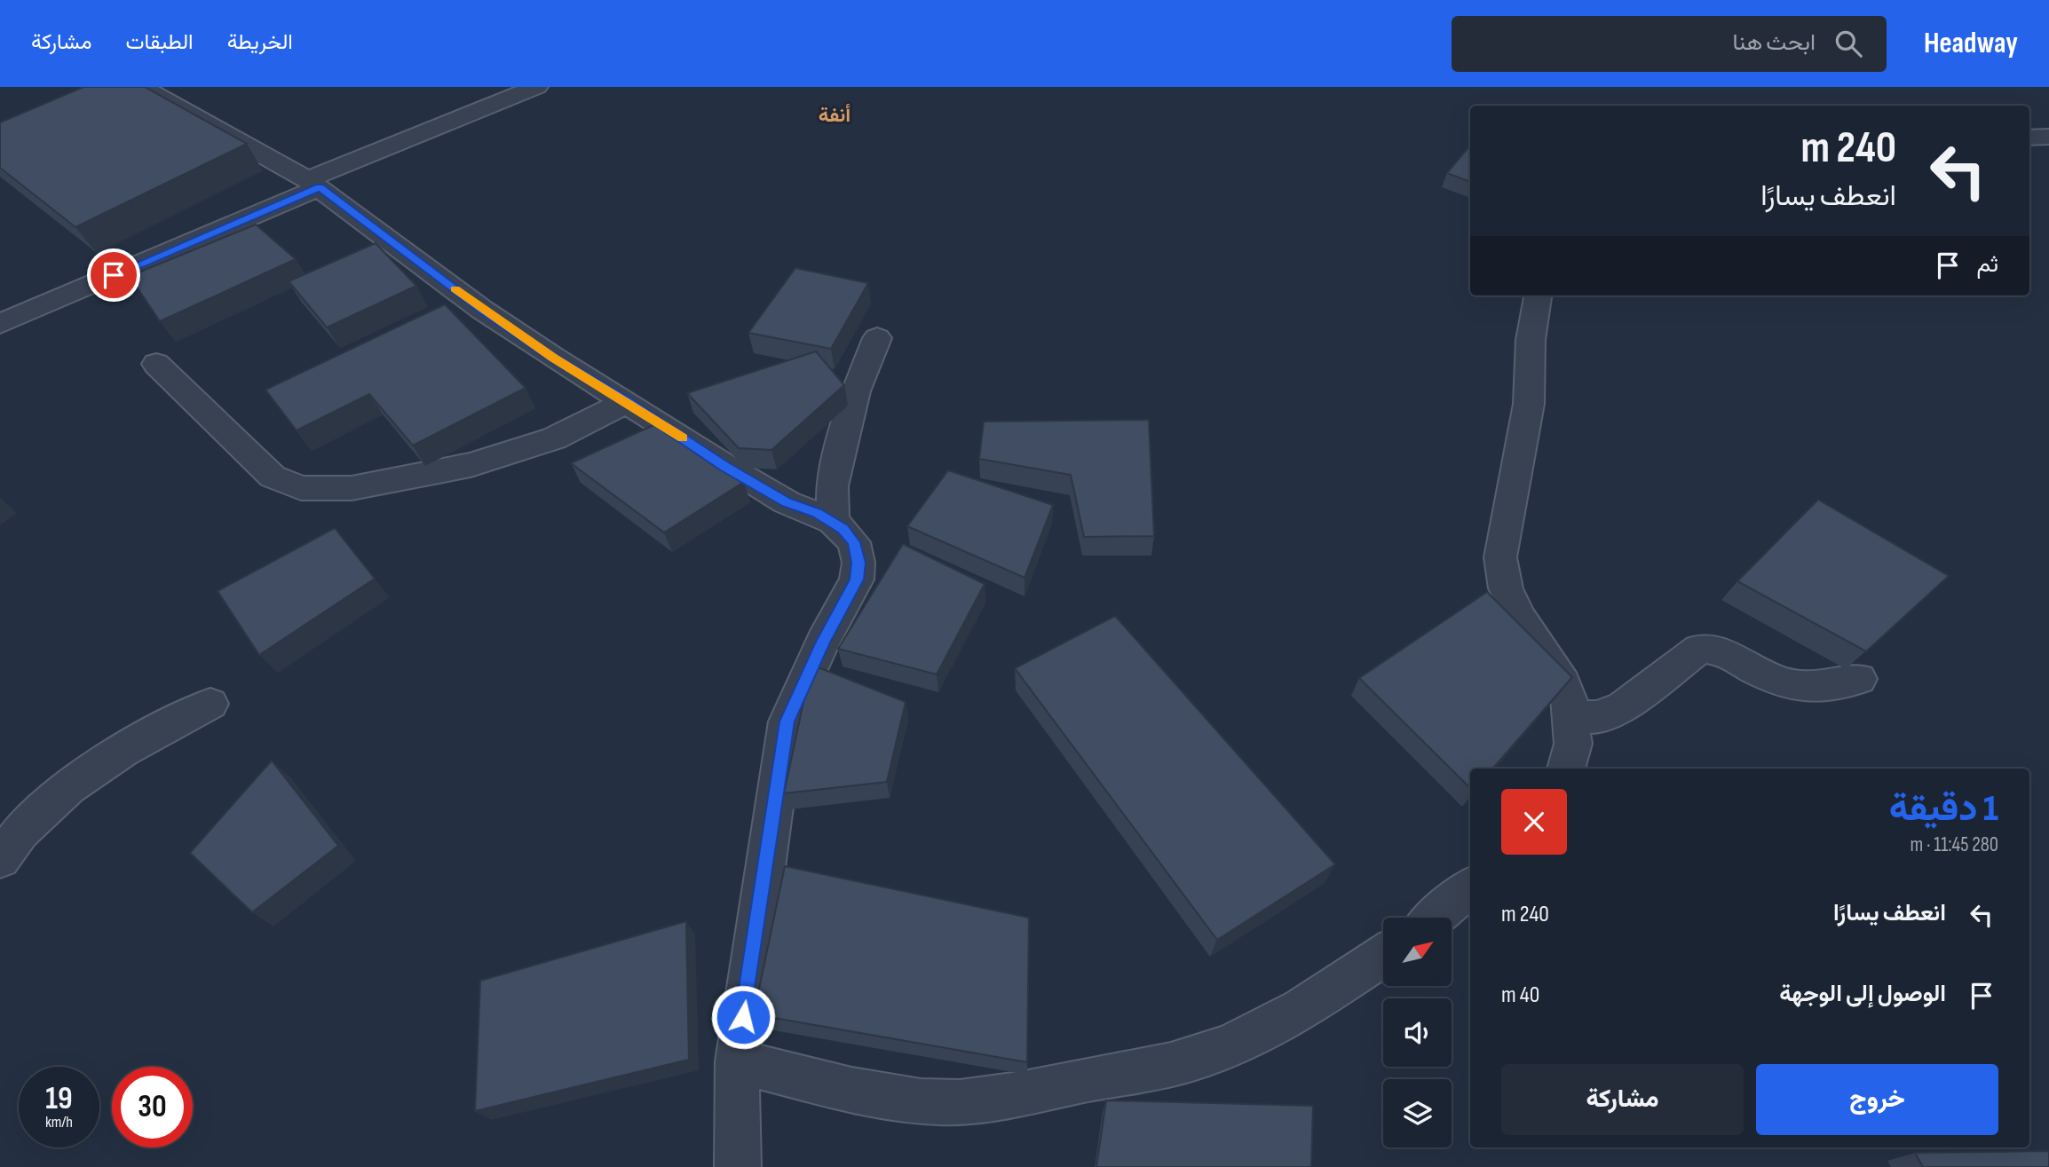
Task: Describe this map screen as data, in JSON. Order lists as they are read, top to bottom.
{
  "districts": ["أنفة"],
  "north": "top right",
  "page": {
    "header": "Headway",
    "search": "ابحث هنا",
    "nav": ["الخريطة", "الطبقات", "مشاركة"],
    "turn": ["240 m", "انعطف يسارًا"],
    "then": "ثم",
    "heading": ["1 دقيقة", "280 m · 11:45"],
    "list": [
      {
        "name": "انعطف يسارًا",
        "value": "240 m"
      },
      {
        "name": "الوصول إلى الوجهة",
        "value": "40 m"
      }
    ],
    "buttons": ["خروج", "مشاركة"],
    "speed": "19 km/h",
    "limit": "30"
  }
}
